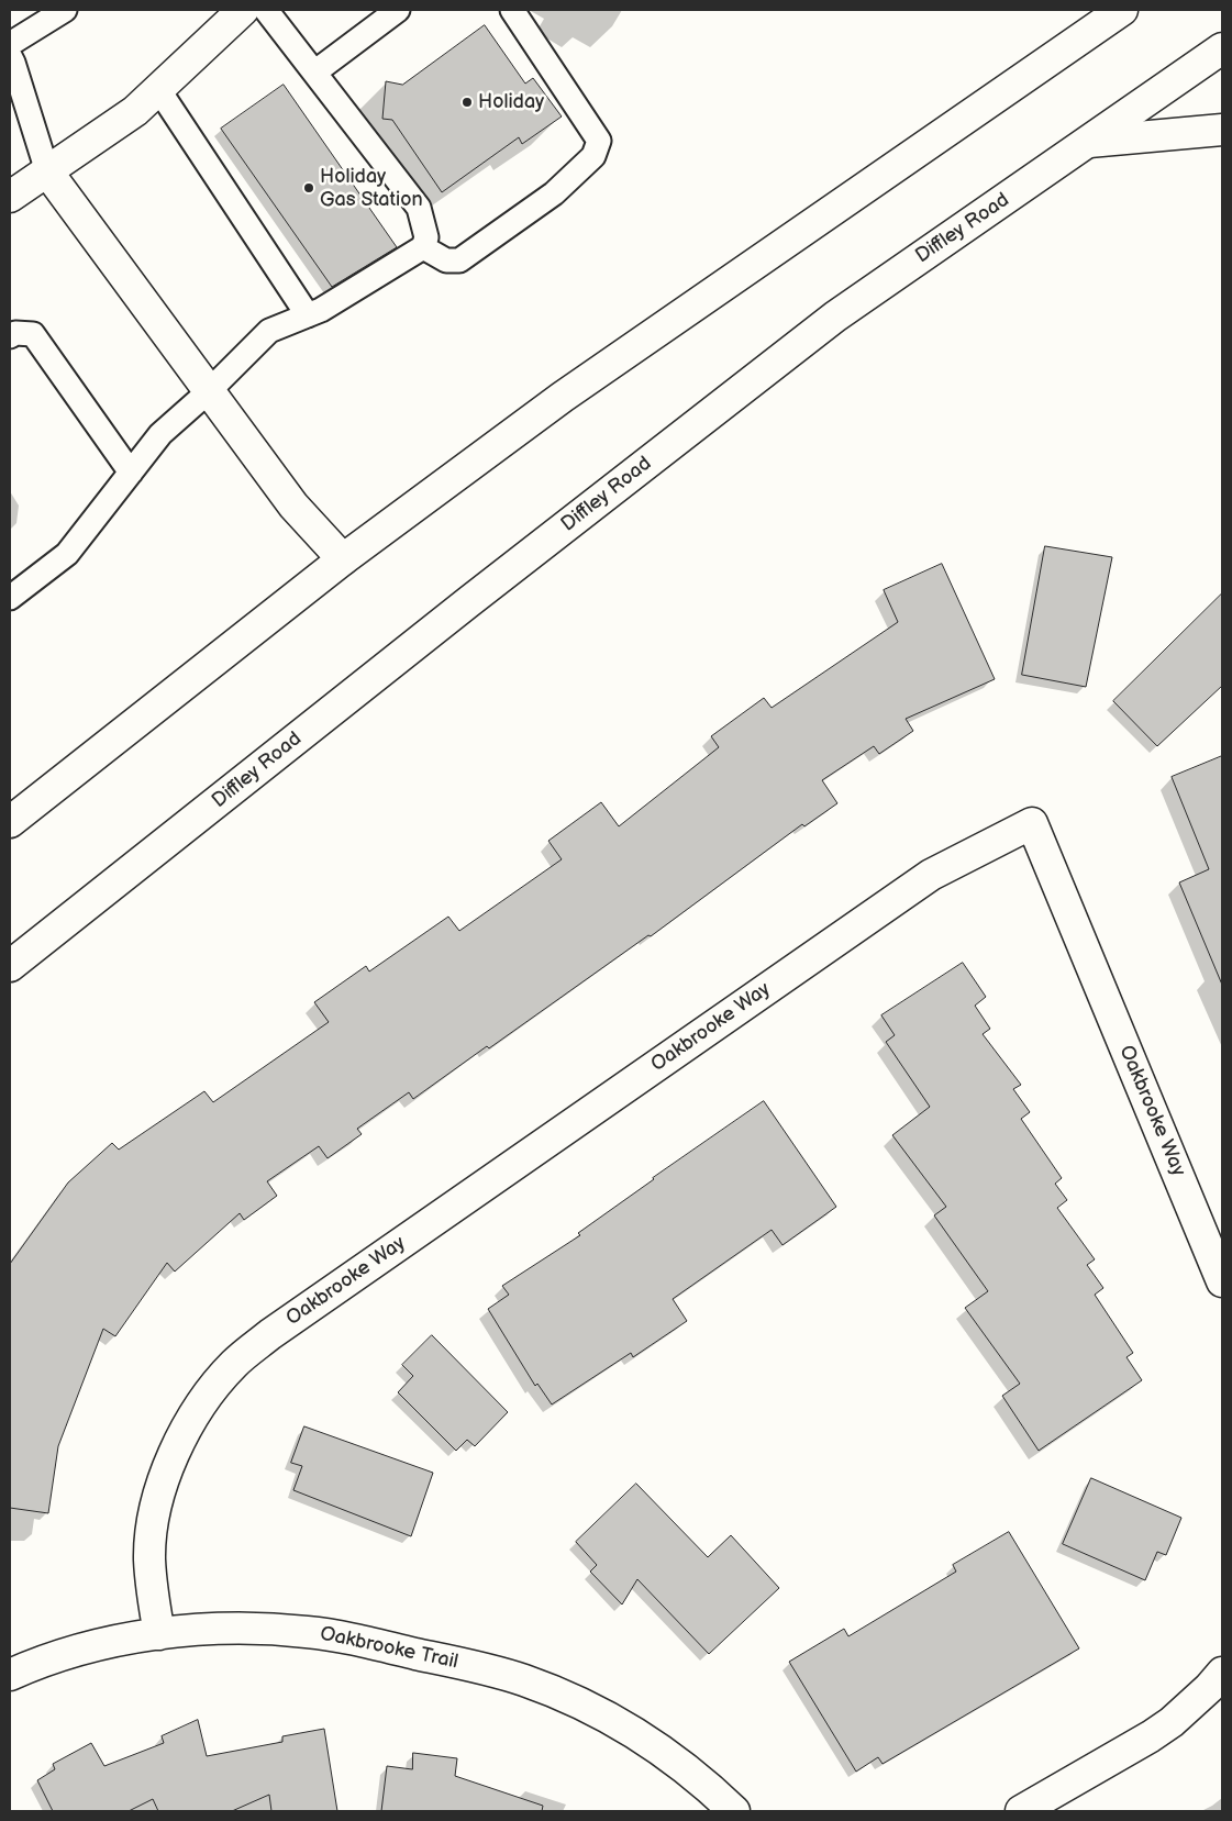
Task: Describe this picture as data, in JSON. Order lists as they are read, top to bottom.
{
  "streets": {
    "main road": ["Diffley Road", "Oakbrooke Way", "Oakbrooke Trail"]
  },
  "crossings": [
    ["Oakbrooke Way", "Oakbrooke Trail"]
  ],
  "places": ["Holiday", "Holiday Gas Station"]
}
